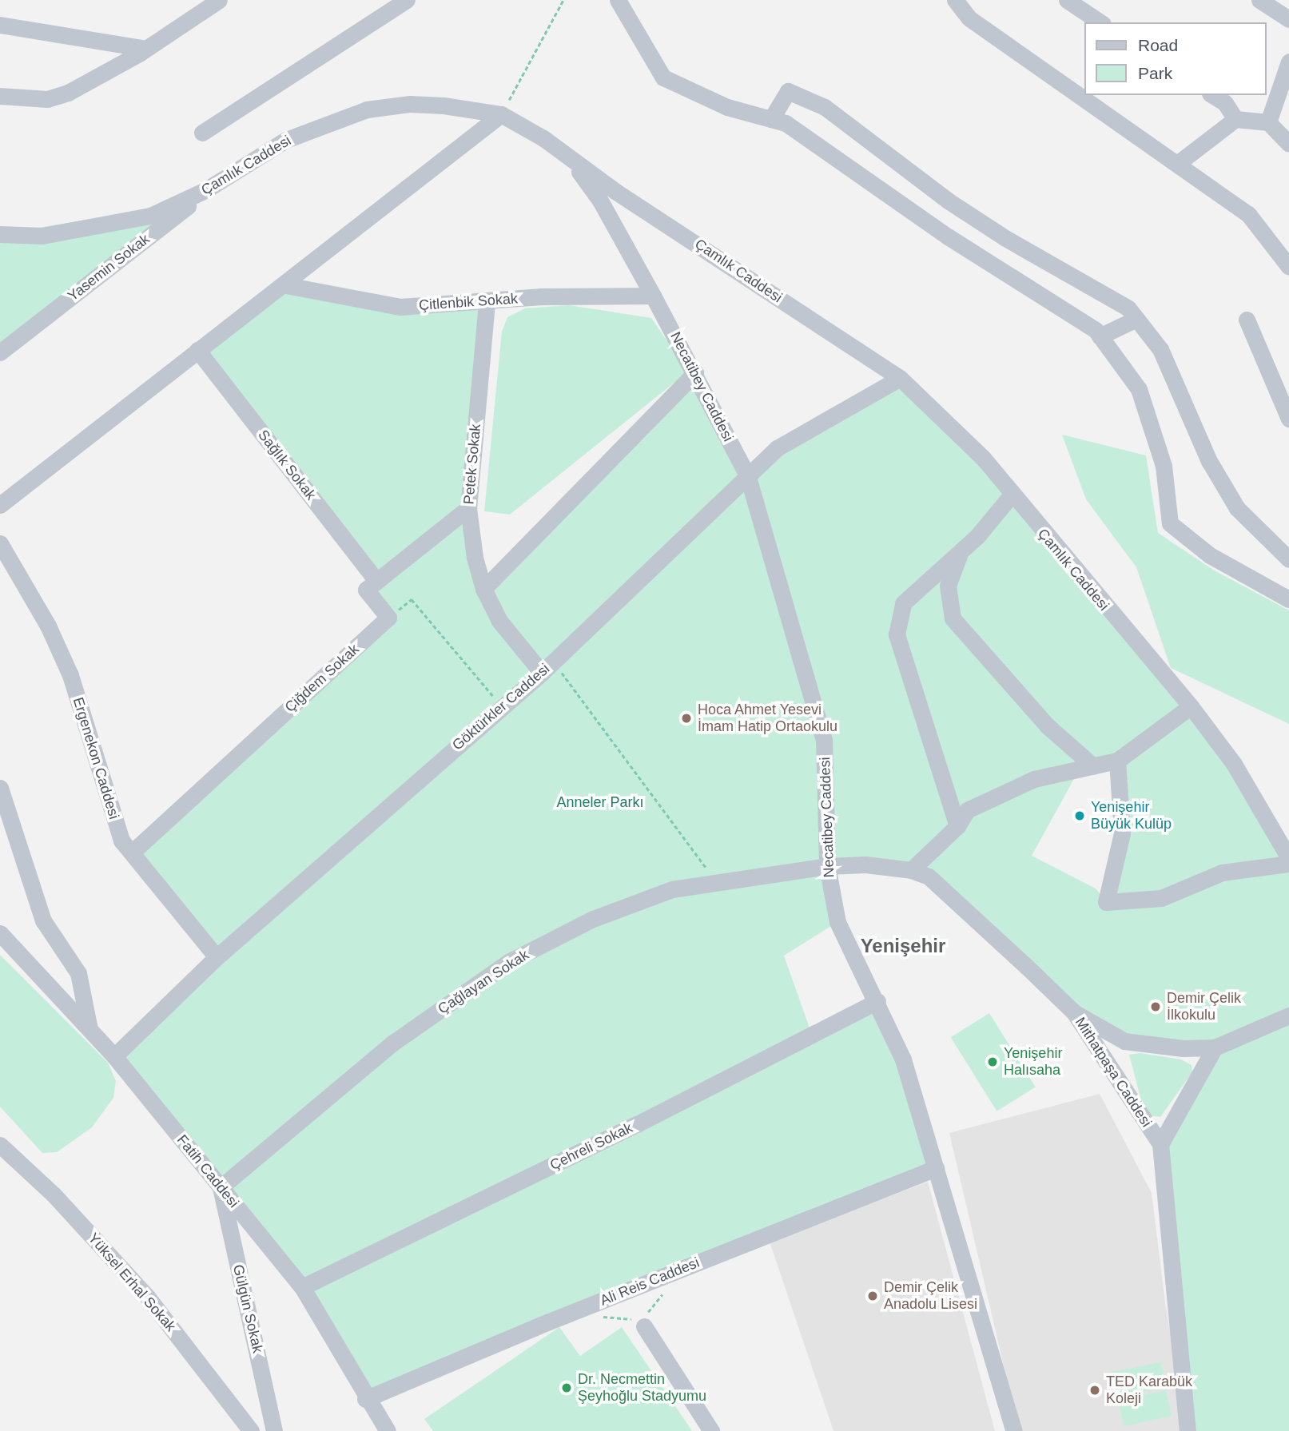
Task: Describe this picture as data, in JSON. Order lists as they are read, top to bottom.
{
  "streets": {
    "street": [
      "Çamlık Caddesi",
      "Yasemin Sokak",
      "Çitlenbik Sokak",
      "Necatibey Caddesi",
      "Petek Sokak",
      "Sağlık Sokak",
      "Çiğdem Sokak",
      "Göktürkler Caddesi",
      "Ergenekon Caddesi",
      "Çağlayan Sokak",
      "Mithatpaşa Caddesi",
      "Çehreli Sokak",
      "Fatih Caddesi",
      "Ali Reis Caddesi",
      "Yüksel Erhal Sokak",
      "Gülgün Sokak"
    ]
  },
  "crossings": [
    ["Çamlık Caddesi", "Yasemin Sokak"],
    ["Çamlık Caddesi", "Necatibey Caddesi"],
    ["Çamlık Caddesi", "Göktürkler Caddesi"],
    ["Çitlenbik Sokak", "Necatibey Caddesi"],
    ["Çitlenbik Sokak", "Petek Sokak"],
    ["Necatibey Caddesi", "Göktürkler Caddesi"],
    ["Necatibey Caddesi", "Çağlayan Sokak"],
    ["Necatibey Caddesi", "Mithatpaşa Caddesi"],
    ["Necatibey Caddesi", "Çehreli Sokak"],
    ["Necatibey Caddesi", "Ali Reis Caddesi"],
    ["Petek Sokak", "Göktürkler Caddesi"],
    ["Çiğdem Sokak", "Ergenekon Caddesi"],
    ["Göktürkler Caddesi", "Ergenekon Caddesi"],
    ["Göktürkler Caddesi", "Fatih Caddesi"],
    ["Çağlayan Sokak", "Mithatpaşa Caddesi"],
    ["Çağlayan Sokak", "Fatih Caddesi"],
    ["Çağlayan Sokak", "Gülgün Sokak"],
    ["Çehreli Sokak", "Fatih Caddesi"],
    ["Fatih Caddesi", "Ali Reis Caddesi"],
    ["Fatih Caddesi", "Gülgün Sokak"]
  ],
  "districts": ["Yenişehir"],
  "parks": ["Anneler Parkı"],
  "places": [
    "Hoca Ahmet Yesevi İmam Hatip Ortaokulu",
    "Yenişehir Büyük Kulüp",
    "Demir Çelik İlkokulu",
    "Yenişehir Halısaha",
    "Demir Çelik Anadolu Lisesi",
    "Dr. Necmettin Şeyhoğlu Stadyumu",
    "TED Karabük Koleji"
  ],
  "legend": ["Road", "Park"]
}
